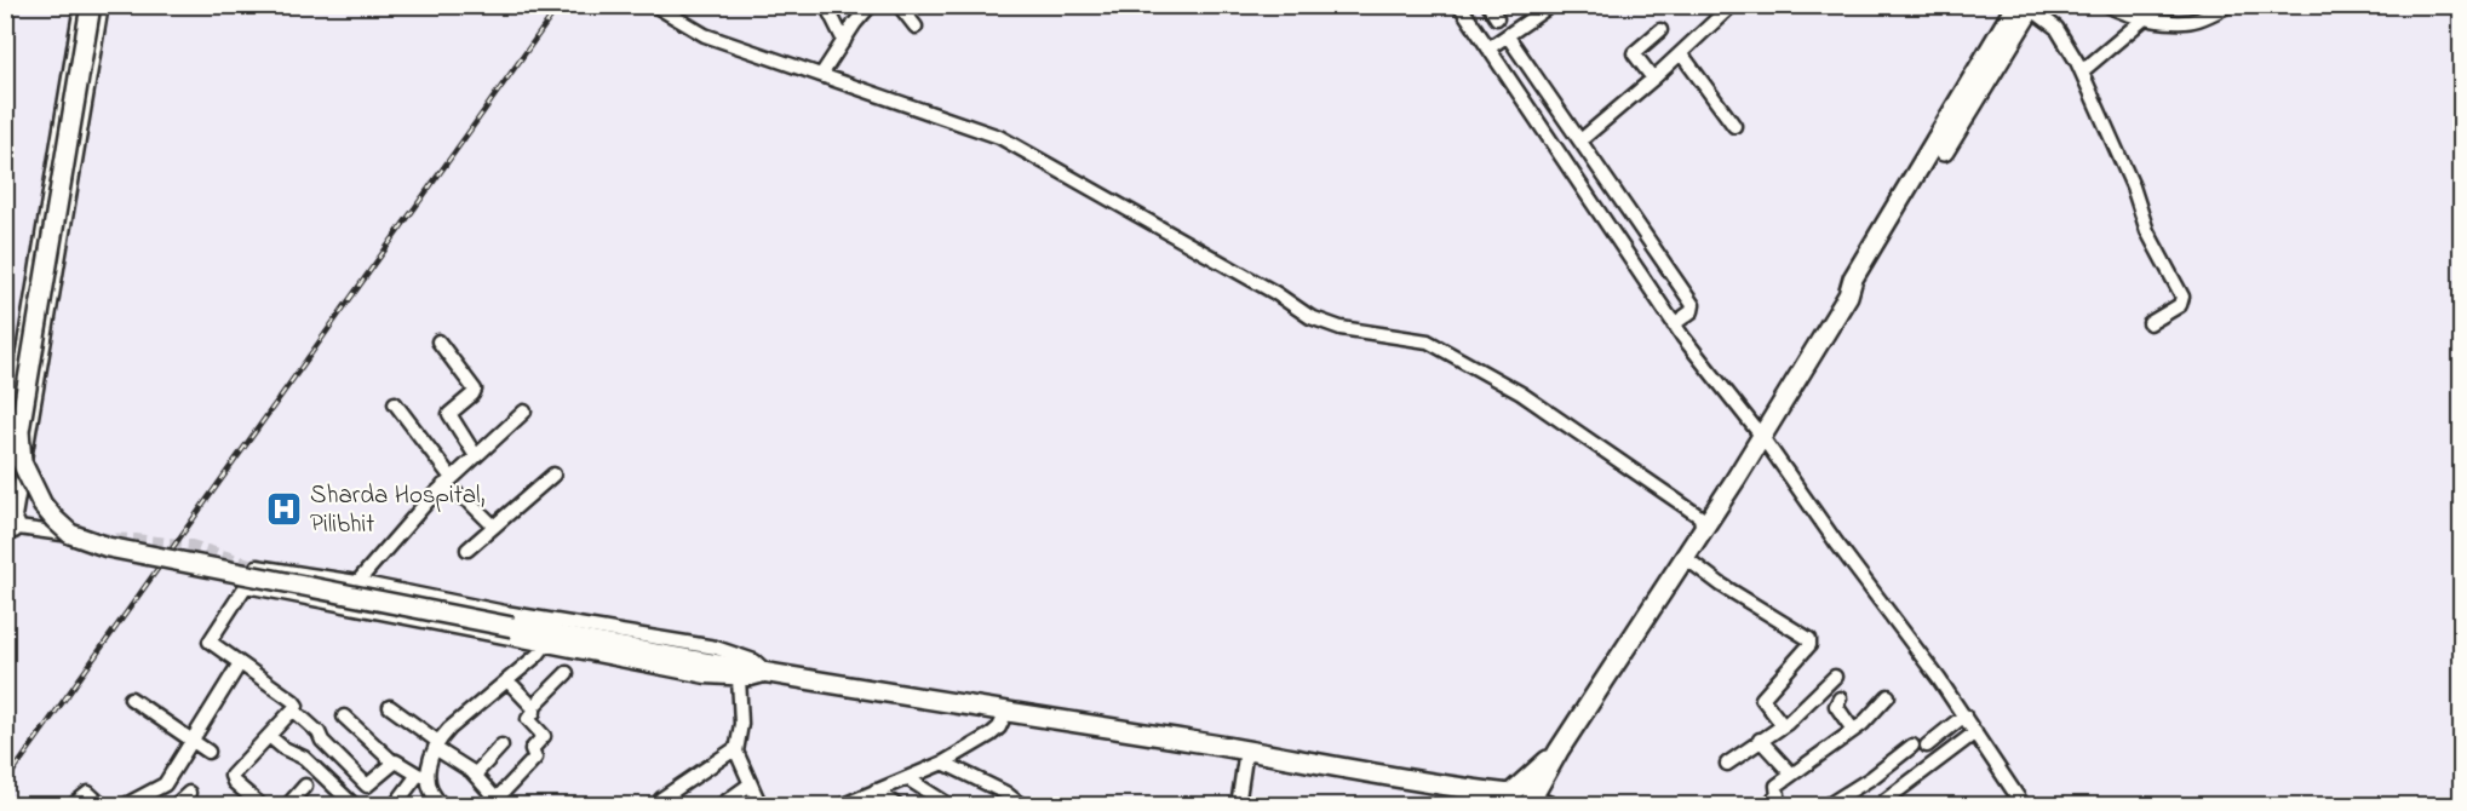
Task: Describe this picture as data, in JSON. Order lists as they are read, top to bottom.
{
  "places": {
    "hospital": ["Sharda Hospital, Pilibhit"]
  }
}
